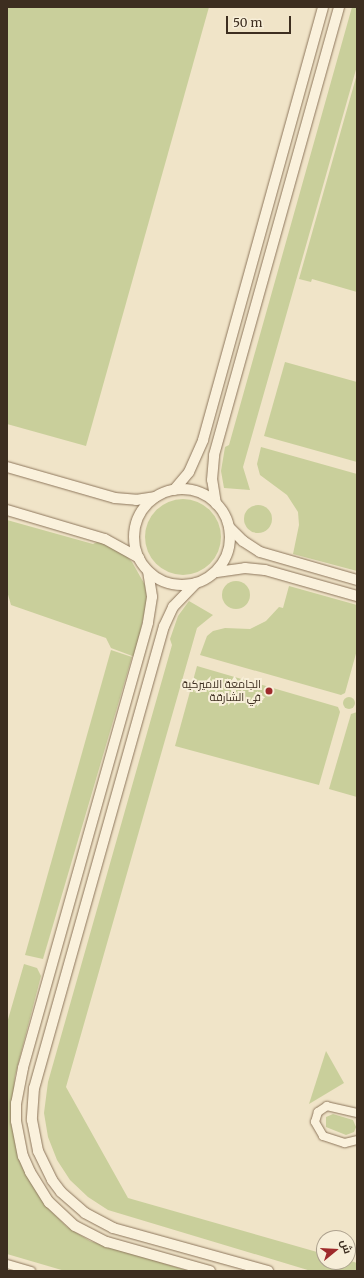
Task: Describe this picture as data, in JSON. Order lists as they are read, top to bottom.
{
  "places": ["الجامعة الاميركية في الشارقة"],
  "scale_bar": "50 m",
  "north": "right"
}
